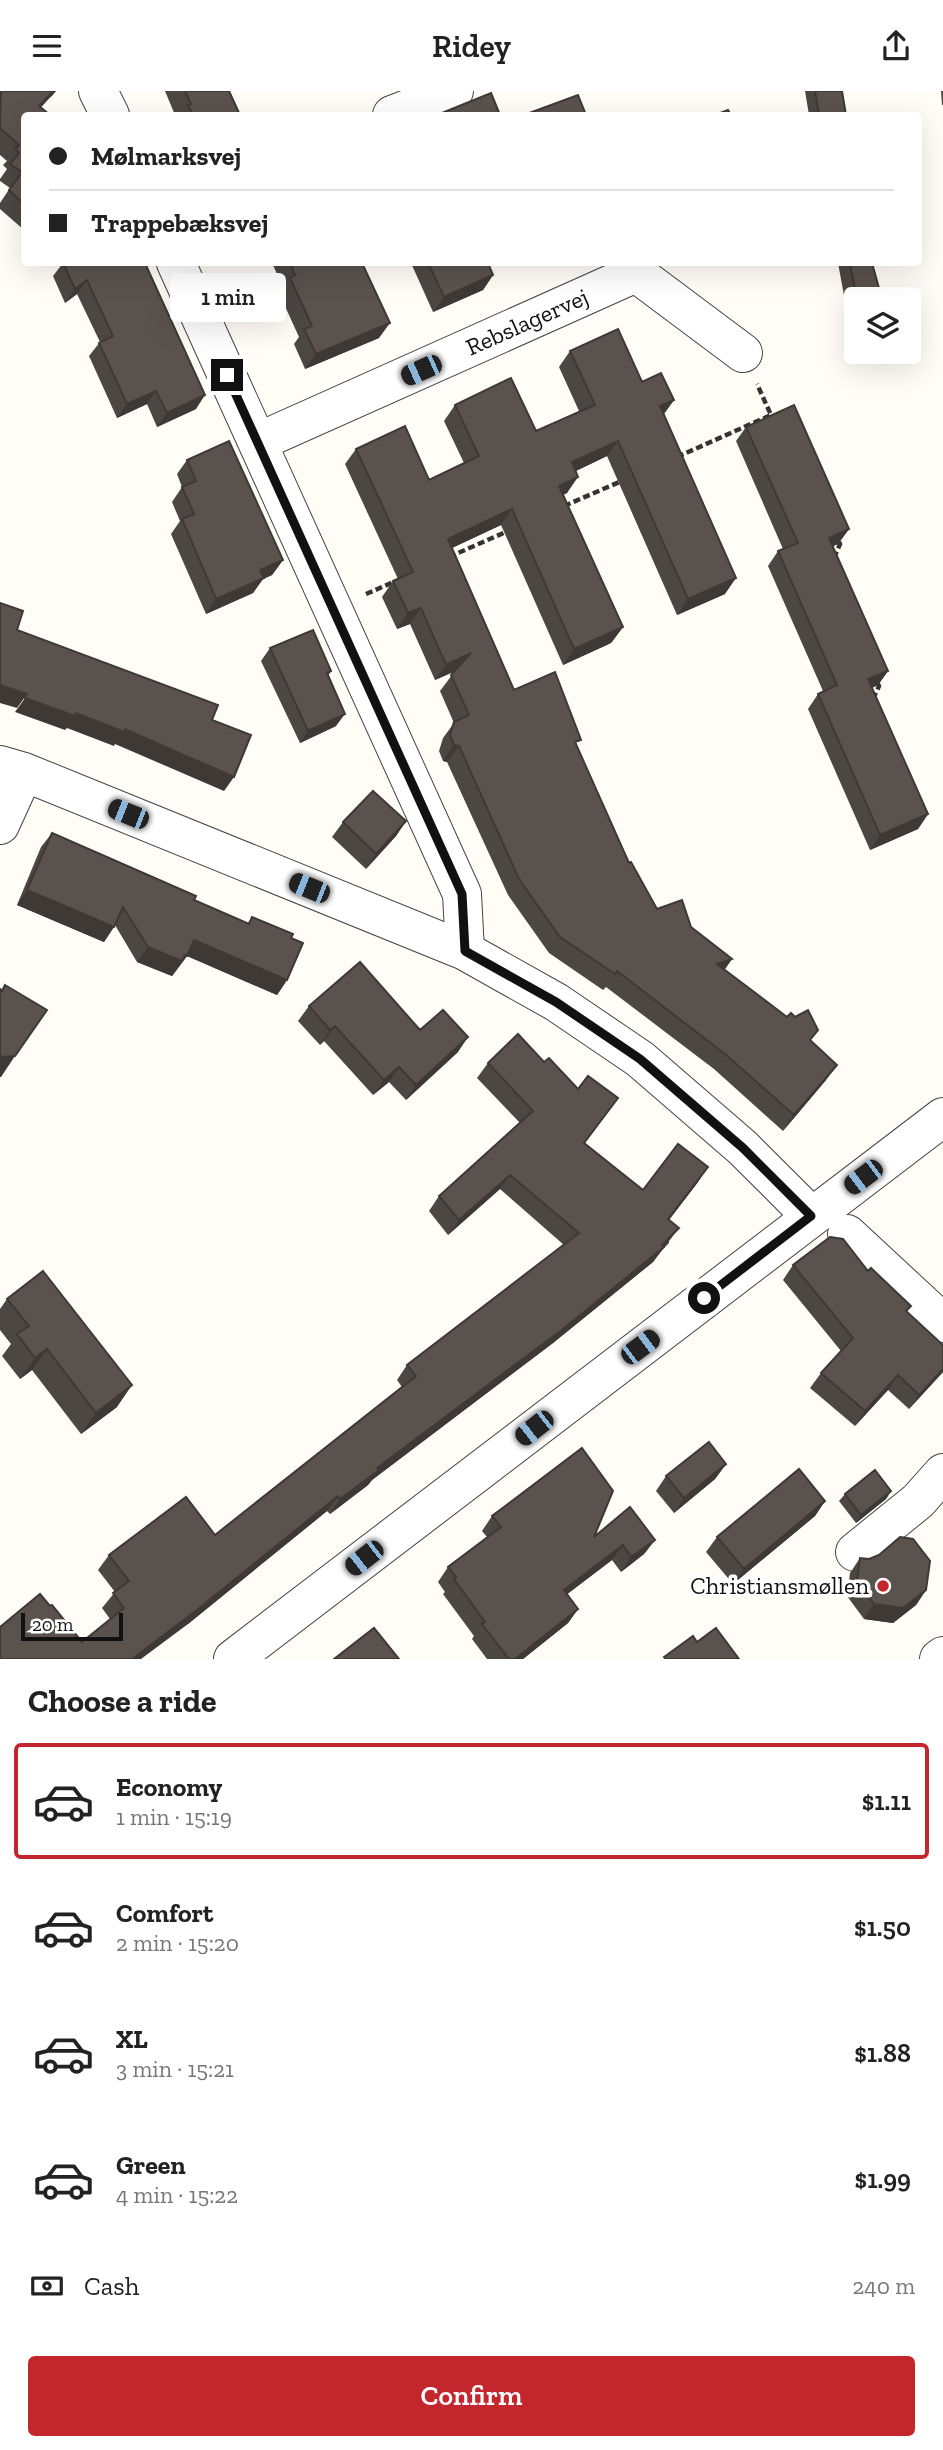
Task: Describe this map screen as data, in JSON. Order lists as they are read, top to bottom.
{
  "streets": {
    "street": ["Rebslagervej"]
  },
  "places": ["Christiansmøllen"],
  "scale_bar": "20 m",
  "page": {
    "header": "Ridey",
    "banner": ["Mølmarksvej", "Trappebæksvej"],
    "bubble": "1 min",
    "scale": "20 m",
    "heading": "Choose a ride",
    "list": [
      {
        "name": "Economy",
        "note": "1 min · 15:19",
        "value": "$1.11"
      },
      {
        "name": "Comfort",
        "note": "2 min · 15:20",
        "value": "$1.50"
      },
      {
        "name": "XL",
        "note": "3 min · 15:21",
        "value": "$1.88"
      },
      {
        "name": "Green",
        "note": "4 min · 15:22",
        "value": "$1.99"
      }
    ],
    "pay": ["Cash", "240 m"],
    "buttons": "Confirm"
  }
}
